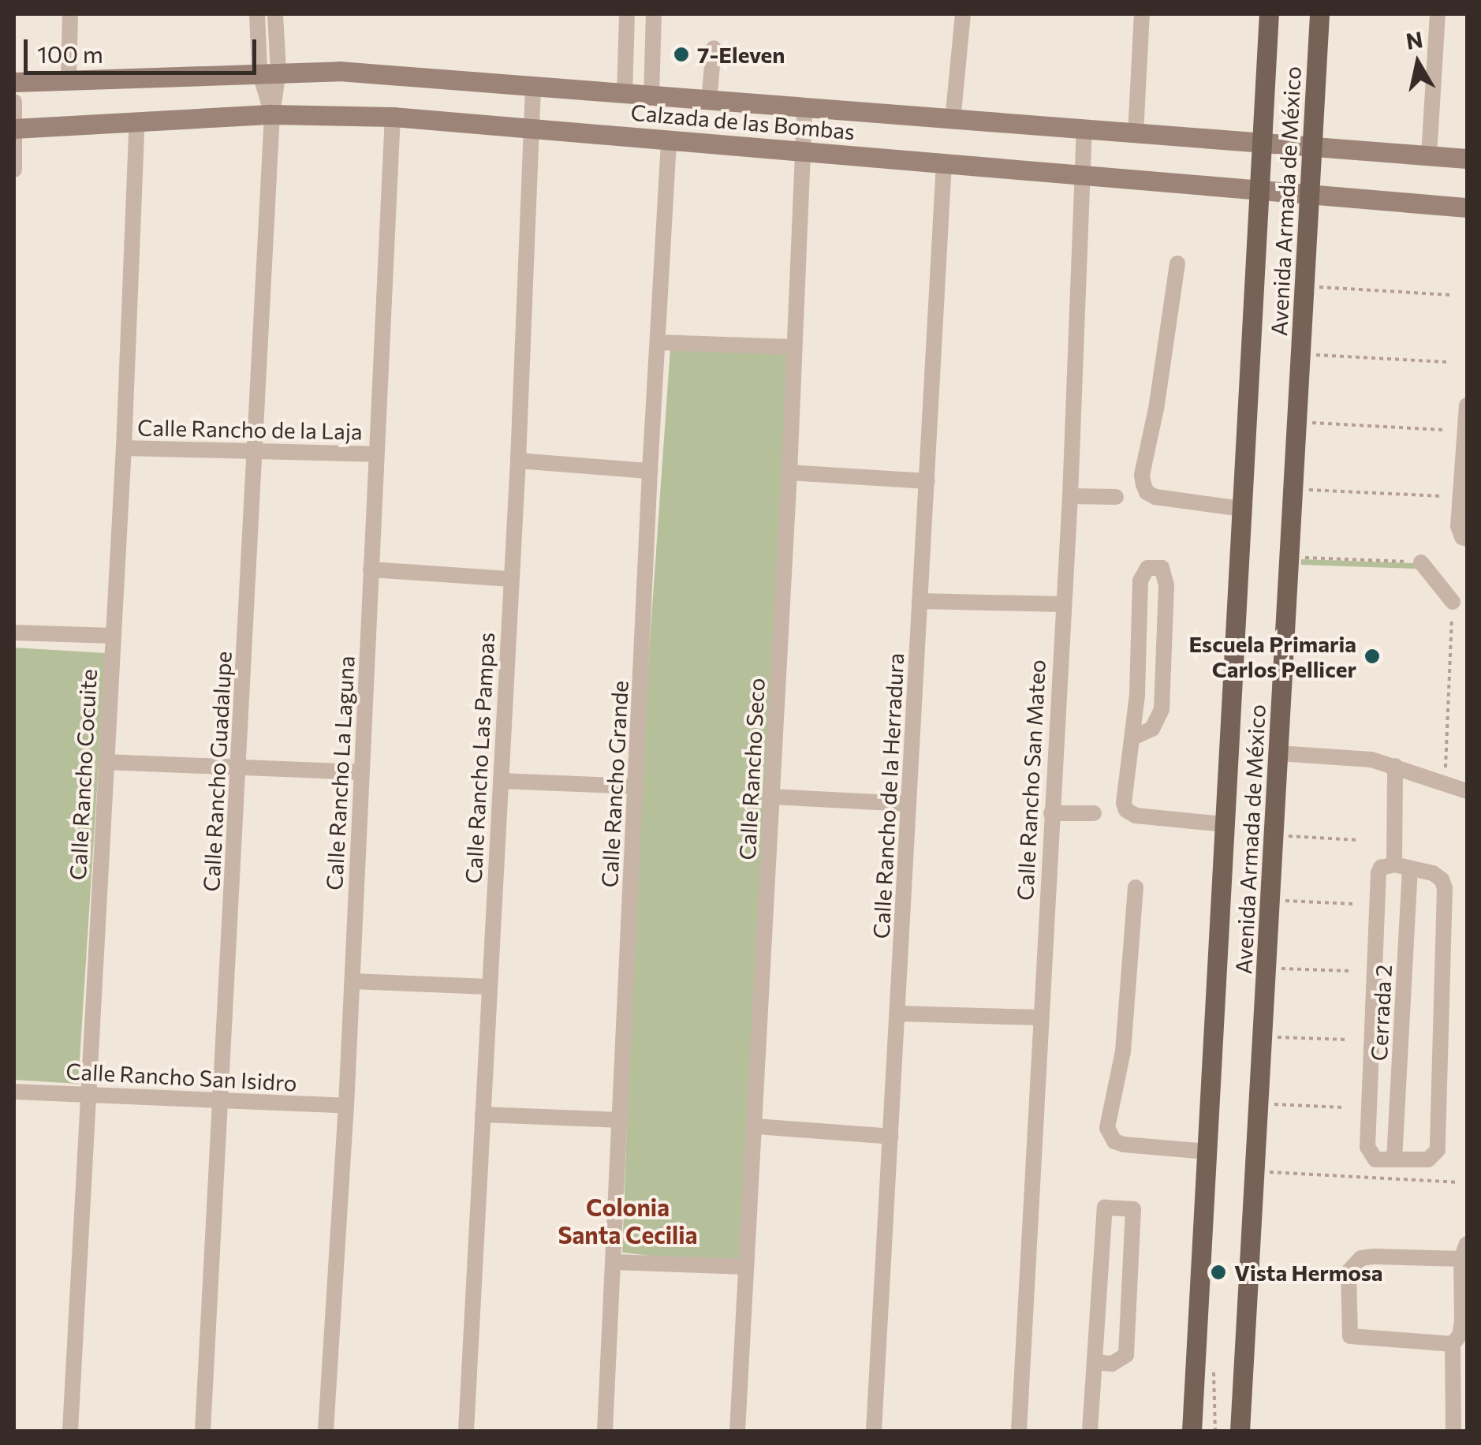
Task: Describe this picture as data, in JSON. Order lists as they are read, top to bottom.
{
  "streets": {
    "main road": ["Calzada de las Bombas", "Avenida Armada de México"],
    "street": [
      "Calle Rancho de la Laja",
      "Calle Rancho Las Pampas",
      "Calle Rancho Seco",
      "Calle Rancho Guadalupe",
      "Calle Rancho La Laguna",
      "Calle Rancho Cocuite",
      "Calle Rancho San Mateo",
      "Calle Rancho Grande",
      "Calle Rancho de la Herradura",
      "Cerrada 2",
      "Calle Rancho San Isidro"
    ]
  },
  "crossings": [
    ["Calzada de las Bombas", "Avenida Armada de México"],
    ["Calzada de las Bombas", "Calle Rancho Las Pampas"],
    ["Calzada de las Bombas", "Calle Rancho Seco"],
    ["Calzada de las Bombas", "Calle Rancho Guadalupe"],
    ["Calzada de las Bombas", "Calle Rancho La Laguna"],
    ["Calzada de las Bombas", "Calle Rancho Cocuite"],
    ["Calzada de las Bombas", "Calle Rancho San Mateo"],
    ["Calzada de las Bombas", "Calle Rancho Grande"],
    ["Calzada de las Bombas", "Calle Rancho de la Herradura"],
    ["Calle Rancho de la Laja", "Calle Rancho Guadalupe"],
    ["Calle Rancho de la Laja", "Calle Rancho La Laguna"],
    ["Calle Rancho de la Laja", "Calle Rancho Cocuite"],
    ["Calle Rancho Guadalupe", "Calle Rancho San Isidro"],
    ["Calle Rancho La Laguna", "Calle Rancho San Isidro"],
    ["Calle Rancho Cocuite", "Calle Rancho San Isidro"]
  ],
  "districts": ["Colonia Santa Cecilia"],
  "places": ["7-Eleven", "Escuela Primaria Carlos Pellicer", "Vista Hermosa"],
  "scale_bar": "100 m",
  "north": "top"
}
